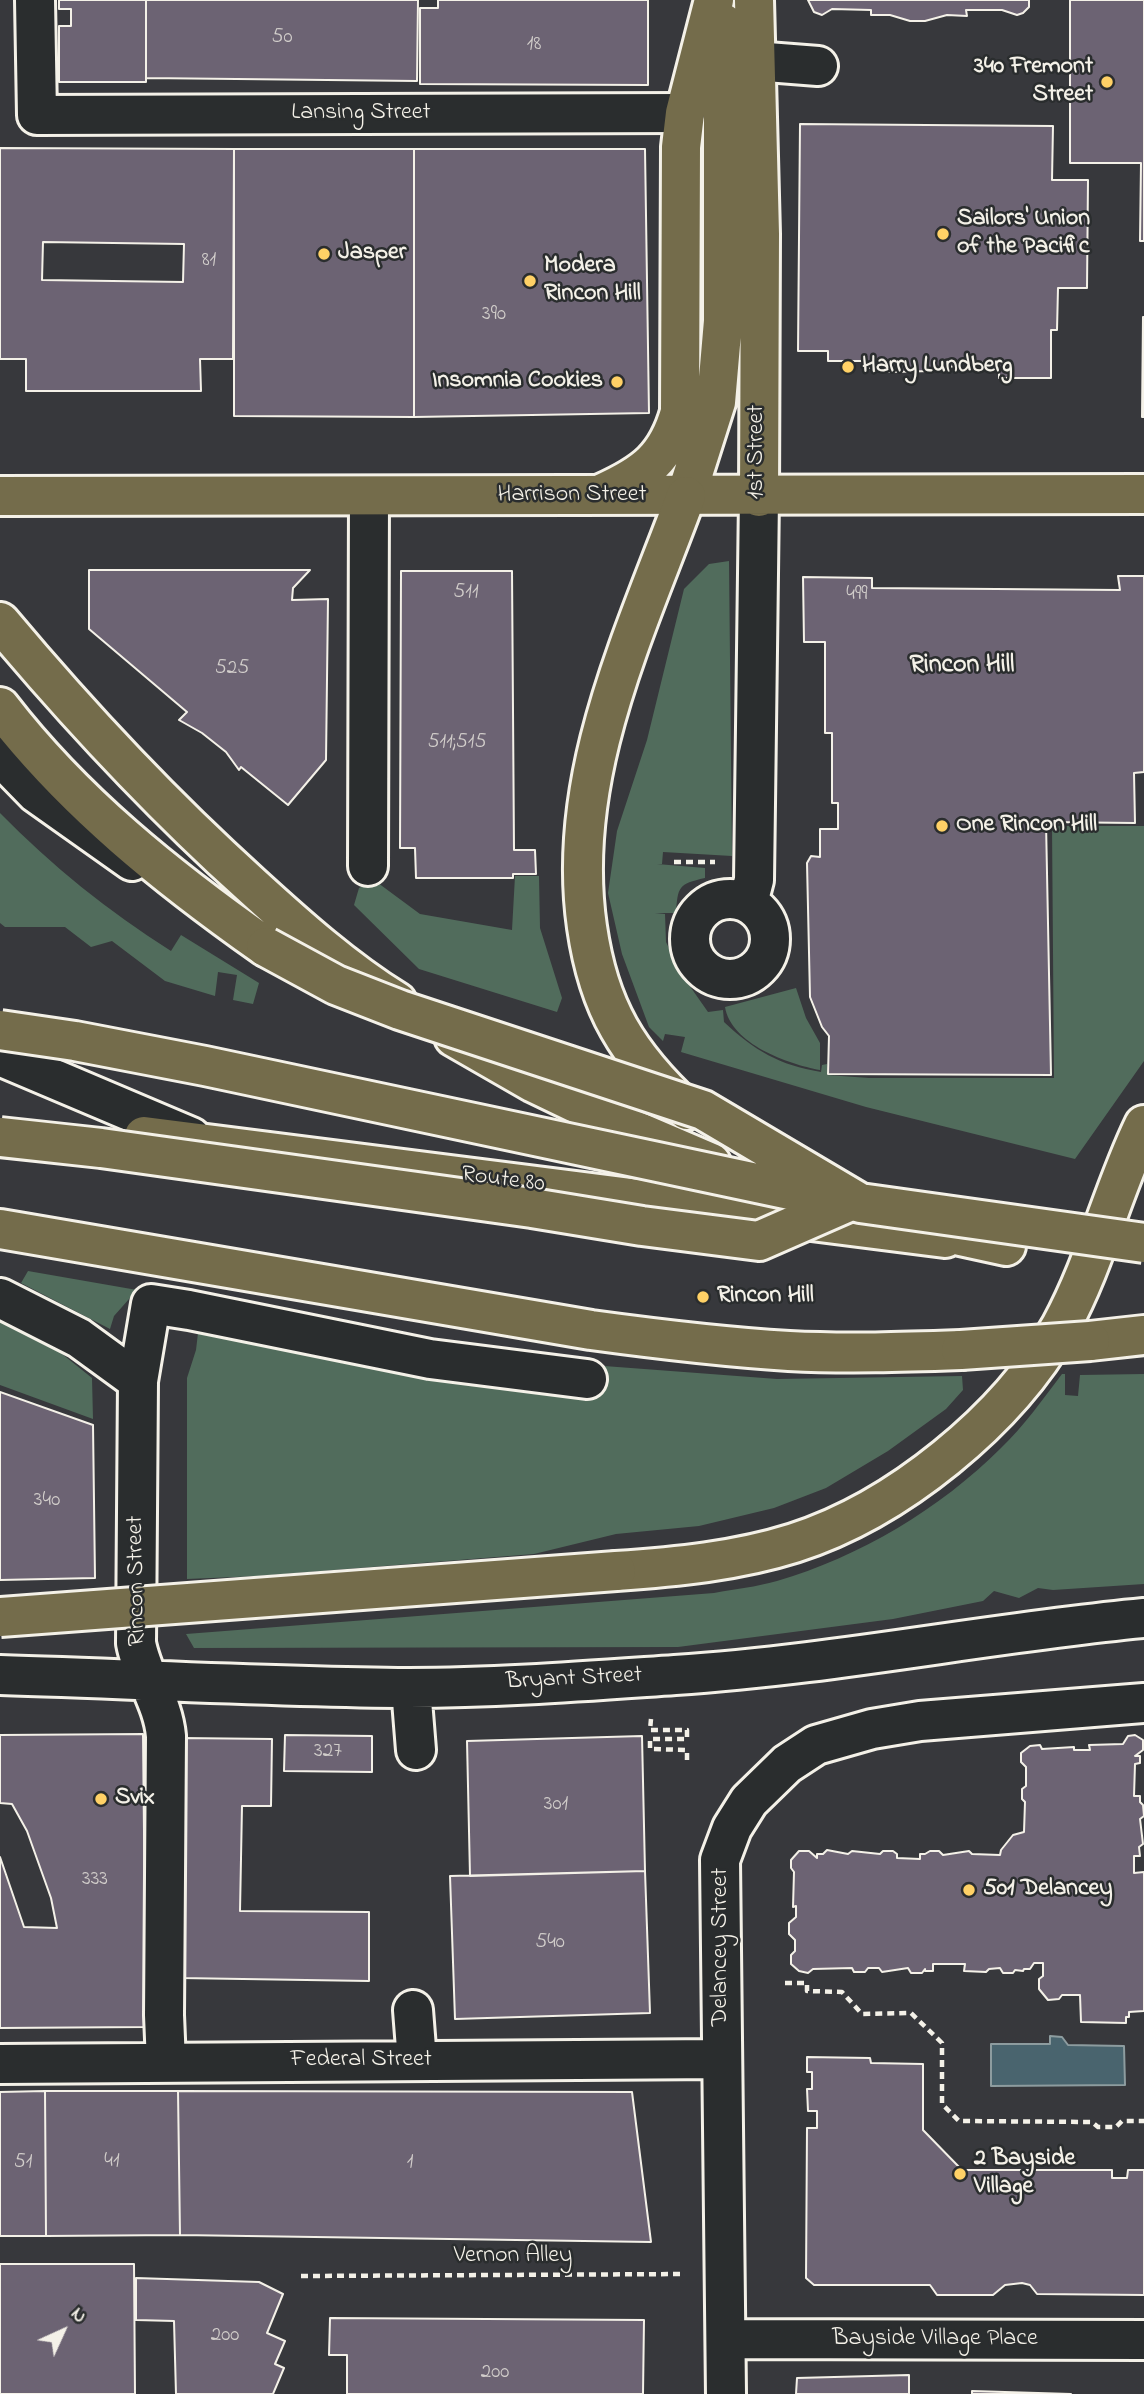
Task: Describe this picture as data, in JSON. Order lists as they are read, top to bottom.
{
  "streets": {
    "main road": ["1st Street", "Harrison Street", "Route 80"],
    "street": [
      "Lansing Street",
      "Rincon Street",
      "Bryant Street",
      "Delancey Street",
      "Federal Street",
      "Bayside Village Place"
    ],
    "path": ["Vernon Alley"]
  },
  "crossings": [
    ["1st Street", "Harrison Street"],
    ["Rincon Street", "Bryant Street"],
    ["Rincon Street", "Federal Street"],
    ["Delancey Street", "Federal Street"],
    ["Delancey Street", "Vernon Alley"],
    ["Delancey Street", "Bayside Village Place"]
  ],
  "districts": ["Rincon Hill"],
  "places": [
    "340 Fremont Street",
    "Sailors' Union of the Pacific",
    "Jasper",
    "Modera Rincon Hill",
    "Harry Lundberg",
    "Insomnia Cookies",
    "One Rincon Hill",
    "Rincon Hill",
    "Svix",
    "501 Delancey",
    "2 Bayside Village"
  ],
  "house_numbers": [
    "50",
    "18",
    "81",
    "390",
    "511",
    "499",
    "525",
    "511;515",
    "340",
    "327",
    "301",
    "333",
    "540",
    "41",
    "51",
    "1",
    "200",
    "200"
  ],
  "north": "top right"
}
